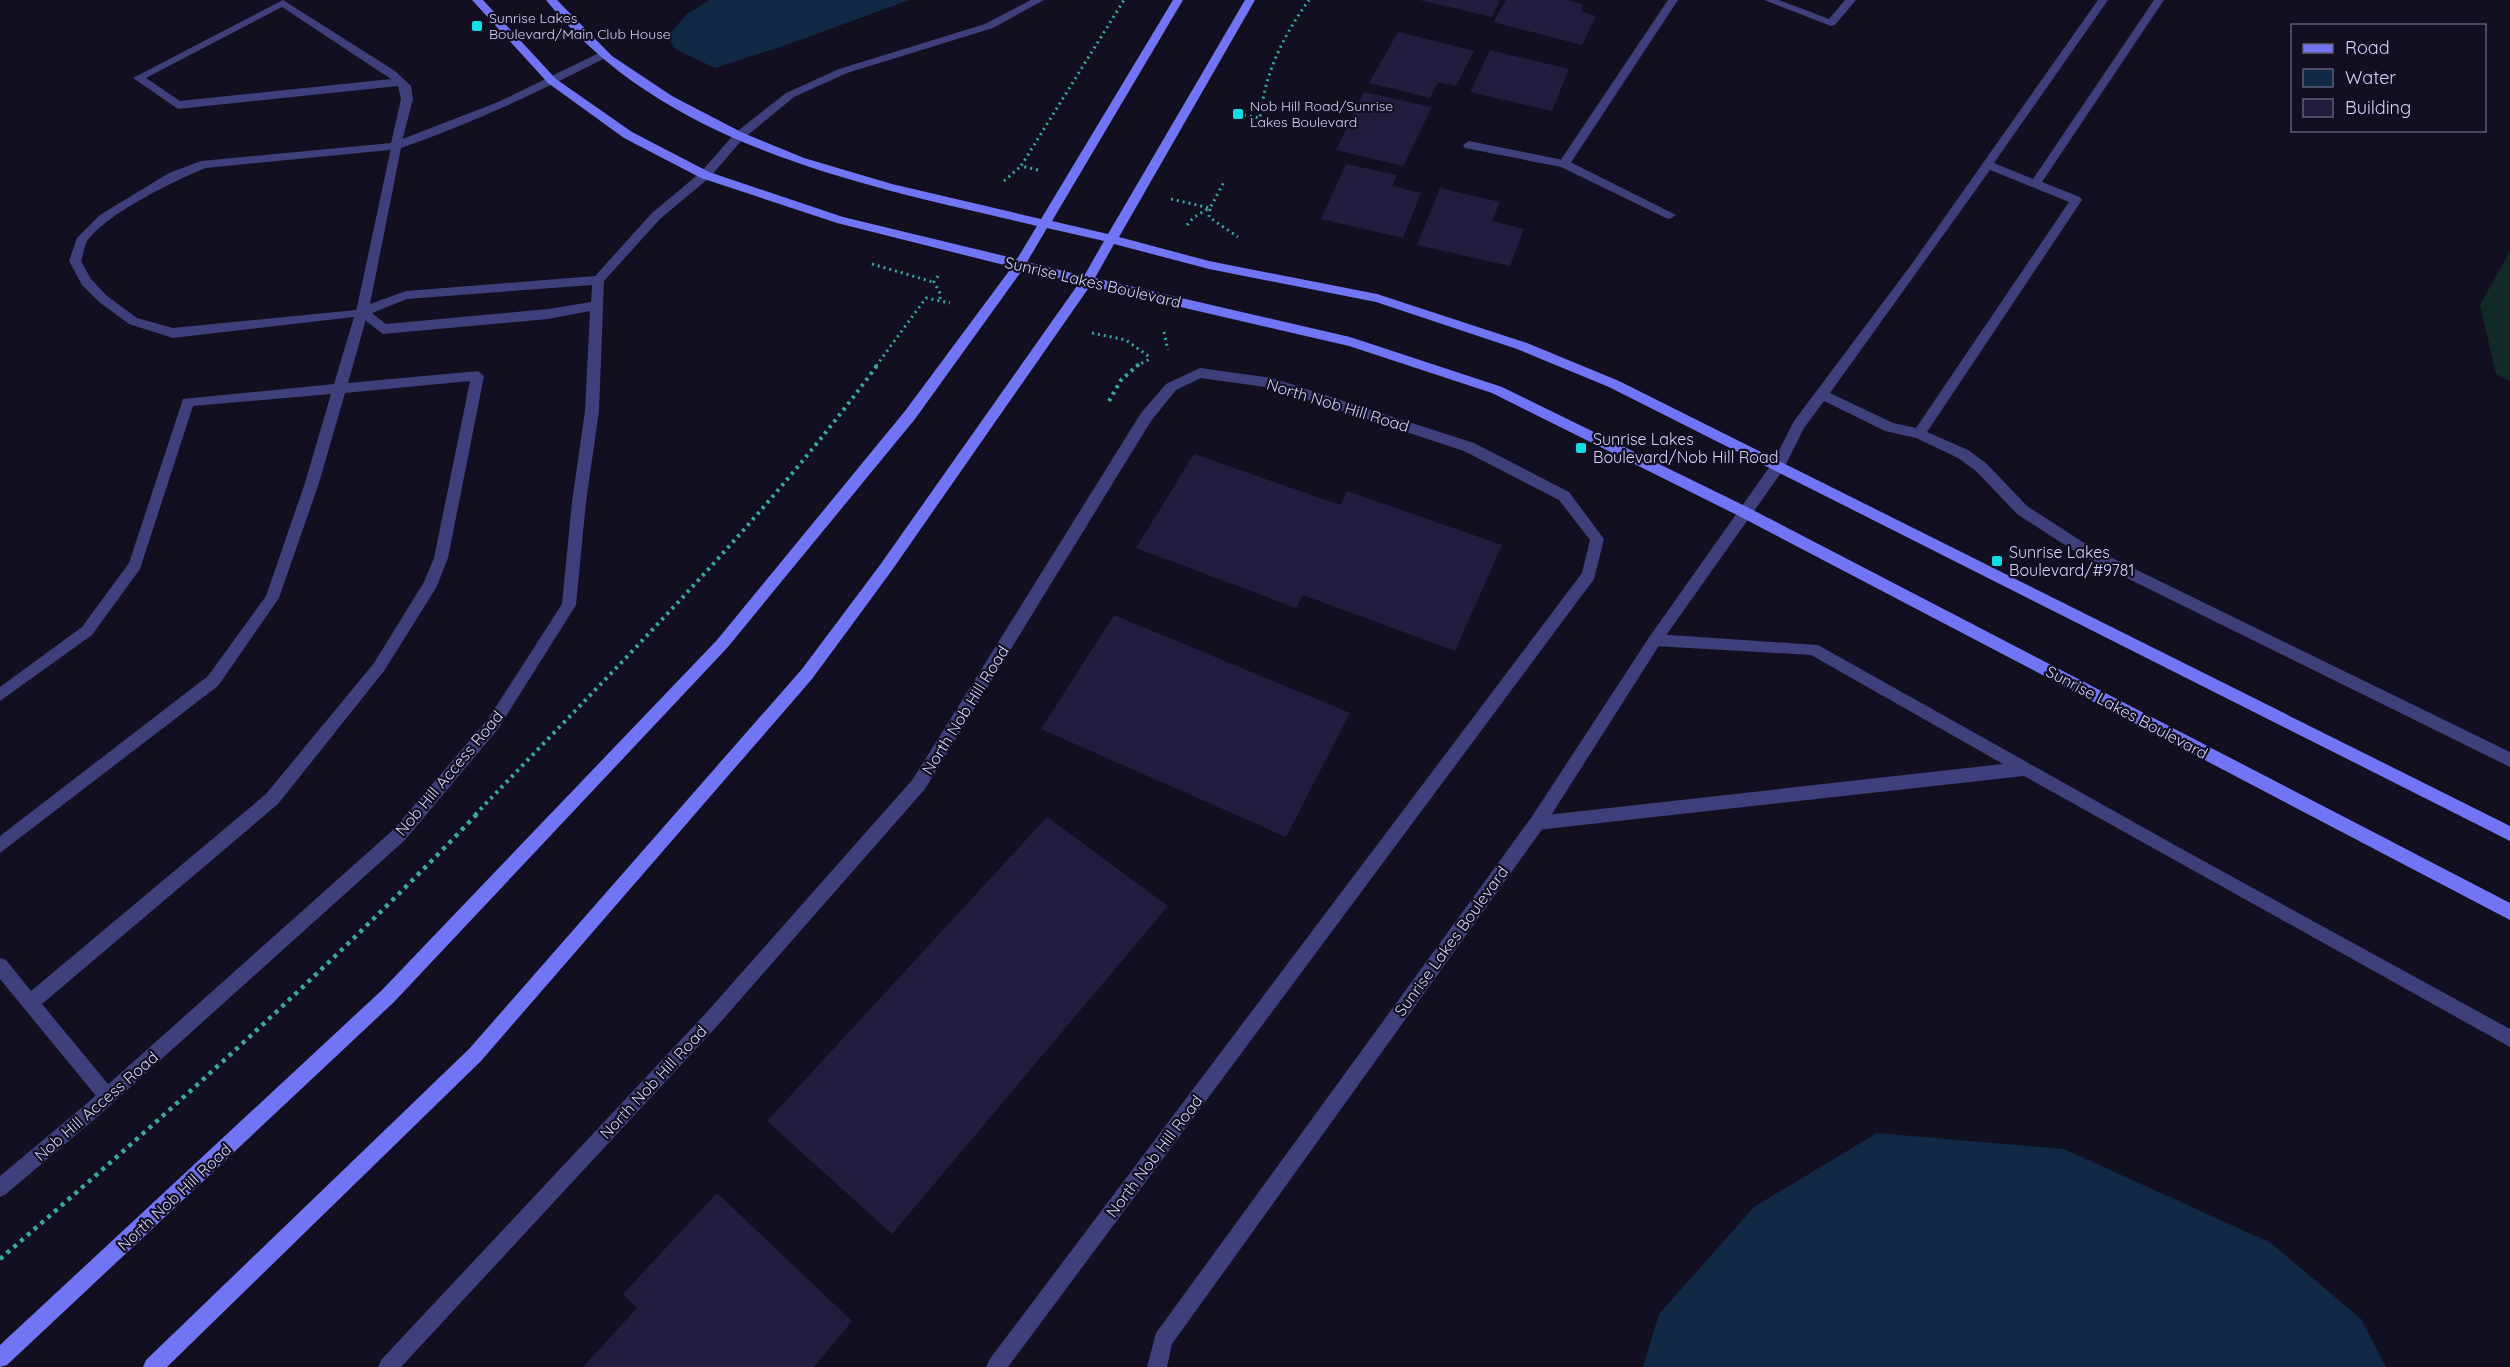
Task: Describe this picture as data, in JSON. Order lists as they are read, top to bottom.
{
  "streets": {
    "street": ["Sunrise Lakes Boulevard", "North Nob Hill Road", "Nob Hill Access Road"]
  },
  "crossings": [
    ["Sunrise Lakes Boulevard", "North Nob Hill Road"]
  ],
  "places": {
    "transit": [
      "Sunrise Lakes Boulevard/Main Club House",
      "Nob Hill Road/Sunrise Lakes Boulevard",
      "Sunrise Lakes Boulevard/Nob Hill Road",
      "Sunrise Lakes Boulevard/#9781"
    ]
  },
  "legend": ["Road", "Water", "Building"]
}
